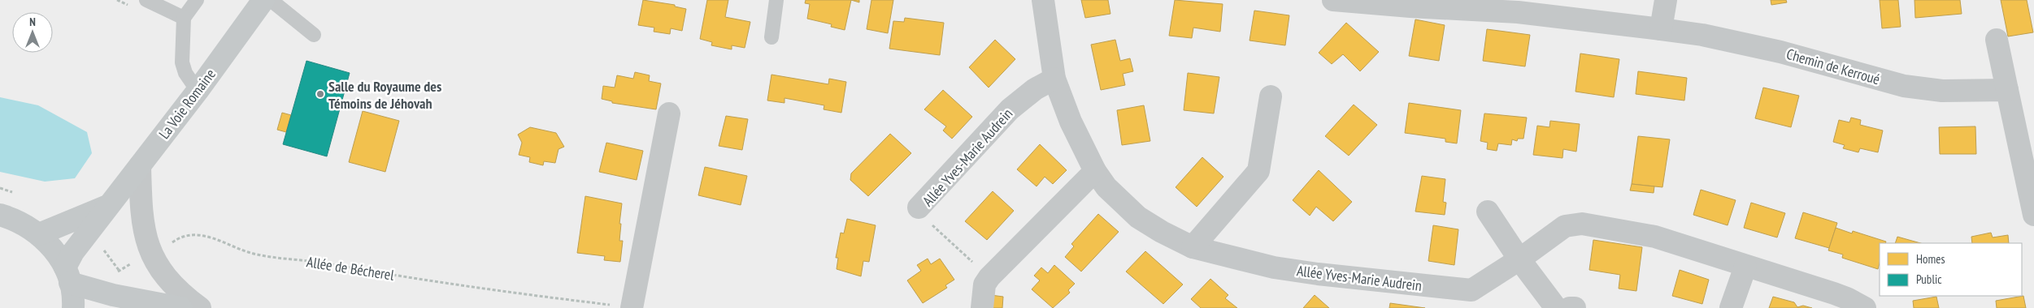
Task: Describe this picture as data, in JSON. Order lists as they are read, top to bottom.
{
  "streets": {
    "street": ["Chemin de Kerroué", "La Voie Romaine", "Allée Yves-Marie Audrein"],
    "path": ["Allée de Bécherel"]
  },
  "places": ["Salle du Royaume des Témoins de Jéhovah"],
  "legend": ["Homes", "Public"],
  "north": "top"
}
